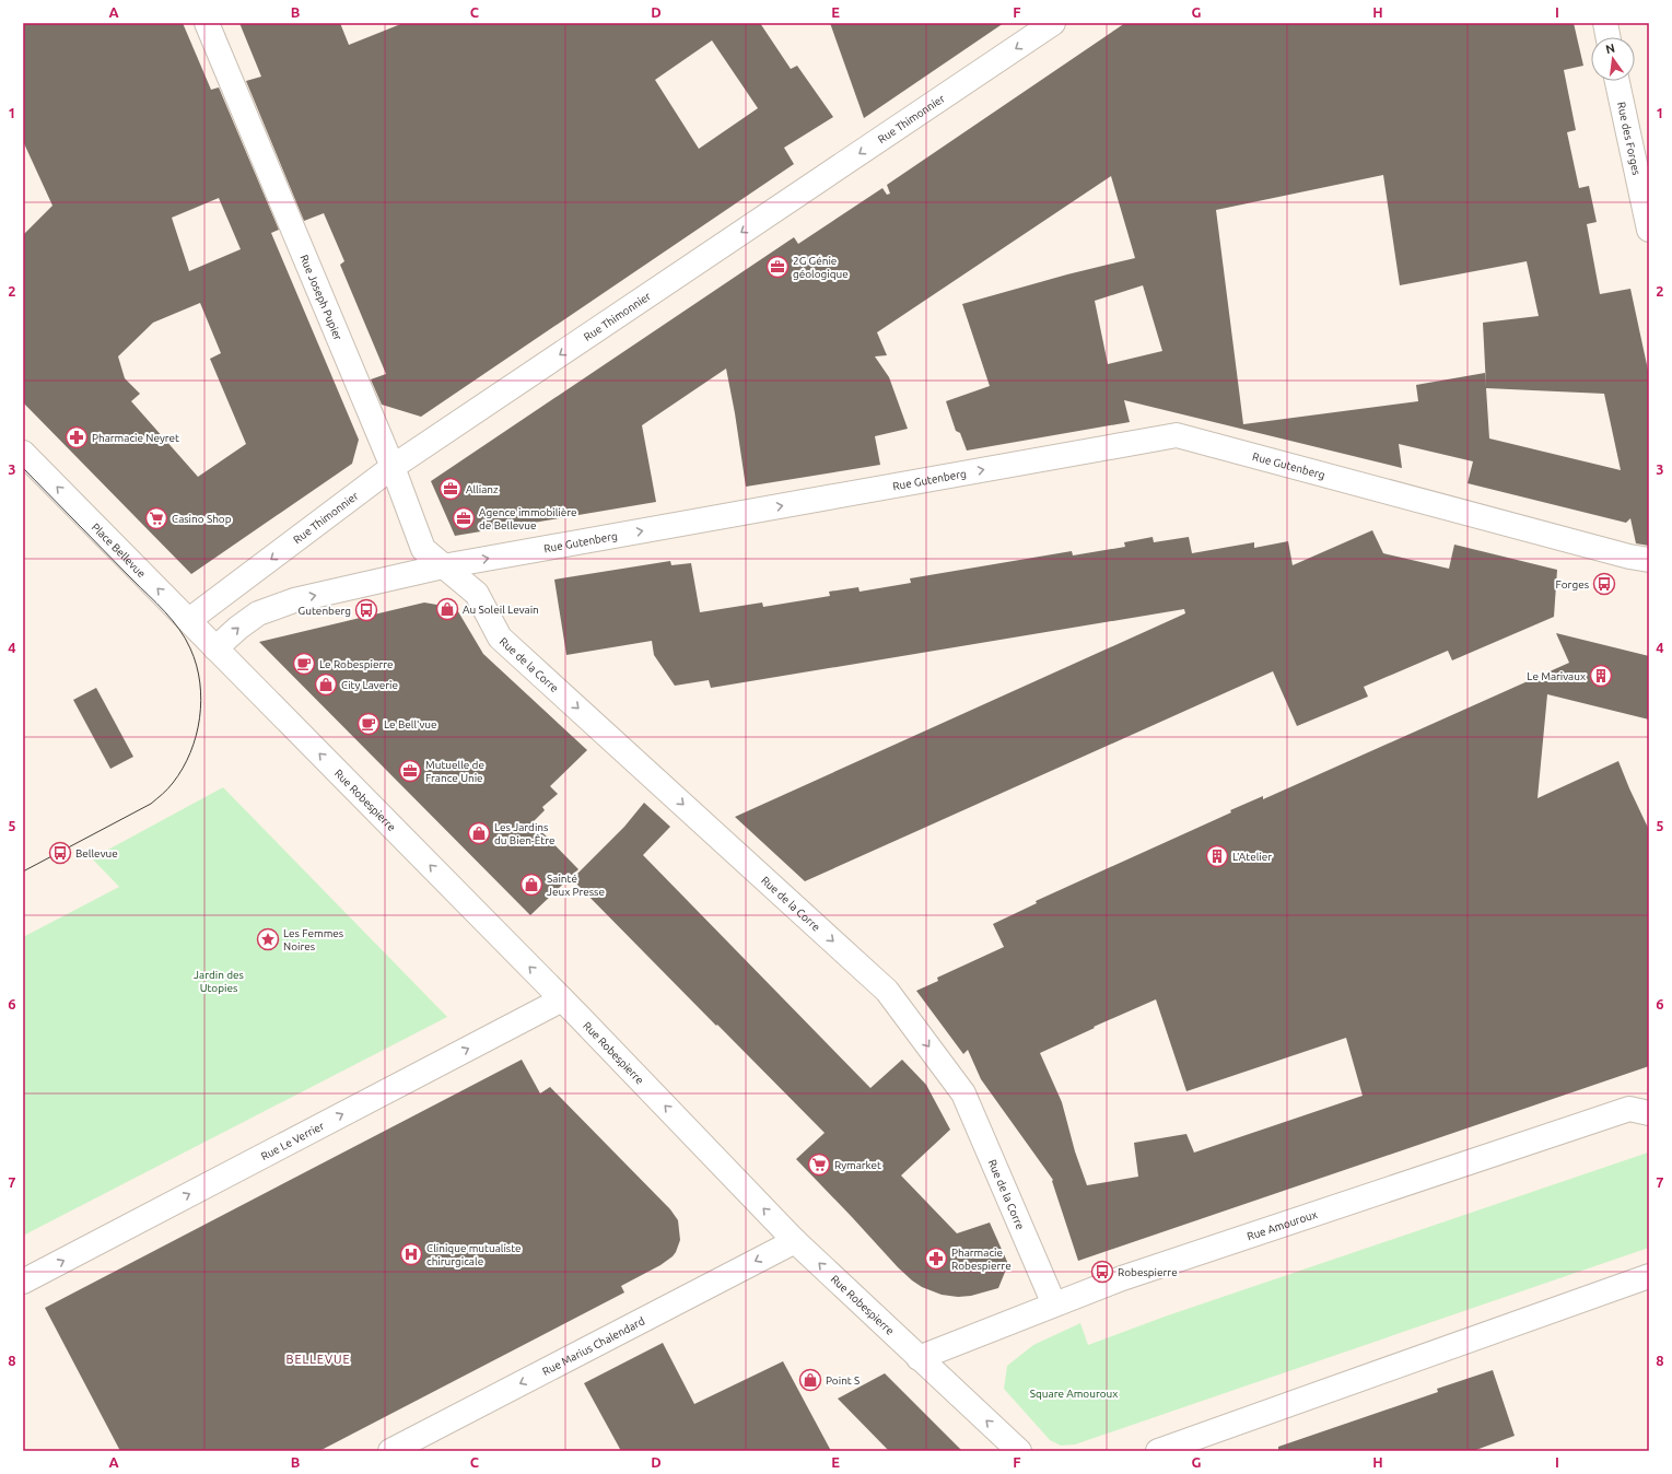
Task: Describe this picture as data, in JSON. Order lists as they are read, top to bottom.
{
  "streets": {
    "street": [
      "Rue Thimonnier",
      "Rue des Forges",
      "Rue Joseph Pupier",
      "Rue Gutenberg",
      "Place Bellevue",
      "Rue de la Corre",
      "Rue Robespierre",
      "Rue Le Verrier",
      "Rue Amouroux",
      "Rue Marius Chalendard"
    ]
  },
  "crossings": [
    ["Rue Thimonnier", "Rue Joseph Pupier"],
    ["Rue Thimonnier", "Place Bellevue"],
    ["Rue Joseph Pupier", "Rue Gutenberg"],
    ["Rue Joseph Pupier", "Rue de la Corre"],
    ["Rue Gutenberg", "Place Bellevue"],
    ["Rue Gutenberg", "Rue de la Corre"],
    ["Rue Gutenberg", "Rue Robespierre"],
    ["Place Bellevue", "Rue Robespierre"],
    ["Rue de la Corre", "Rue Amouroux"],
    ["Rue Robespierre", "Rue Le Verrier"],
    ["Rue Robespierre", "Rue Amouroux"],
    ["Rue Robespierre", "Rue Marius Chalendard"]
  ],
  "one_way": [
    "Rue Thimonnier",
    "Rue Gutenberg",
    "Place Bellevue",
    "Rue de la Corre",
    "Rue Robespierre",
    "Rue Le Verrier",
    "Rue Marius Chalendard"
  ],
  "districts": ["BELLEVUE"],
  "parks": ["Jardin des Utopies", "Square Amouroux"],
  "places": {
    "office": [
      "2G Génie géologique",
      "Allianz",
      "Agence immobilière de Bellevue",
      "Mutuelle de France Unie"
    ],
    "pharmacy": ["Pharmacie Neyret", "Pharmacie Robespierre"],
    "supermarket": ["Casino Shop", "Rymarket"],
    "bus stop": [
      "Forges",
      "Gutenberg",
      "Bellevue",
      "Robespierre"
    ],
    "shop": [
      "Au Soleil Levain",
      "City Laverie",
      "Les Jardins du Bien-Être",
      "Sainté Jeux Presse",
      "Point S"
    ],
    "cafe": ["Le Robespierre", "Le Bell'vue"],
    "building": ["Le Marivaux", "L'Atelier"],
    "place": ["Les Femmes Noires"],
    "hospital": ["Clinique mutualiste chirurgicale"]
  },
  "north": "top",
  "grid": {
    "columns": [
      "A",
      "B",
      "C",
      "D",
      "E",
      "F",
      "G",
      "H",
      "I"
    ],
    "rows": [
      "1",
      "2",
      "3",
      "4",
      "5",
      "6",
      "7",
      "8"
    ]
  }
}
